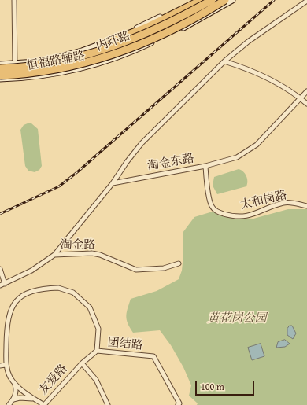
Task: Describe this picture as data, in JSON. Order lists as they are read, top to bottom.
{
  "streets": {
    "highway": ["内环路"],
    "main road": ["恒福路辅路"],
    "street": [
      "淘金东路",
      "太和岗路",
      "淘金路",
      "团结路",
      "友爱路"
    ]
  },
  "crossings": [
    ["淘金东路", "太和岗路"],
    ["团结路", "友爱路"]
  ],
  "parks": ["黄花岗公园"],
  "scale_bar": "100 m"
}
